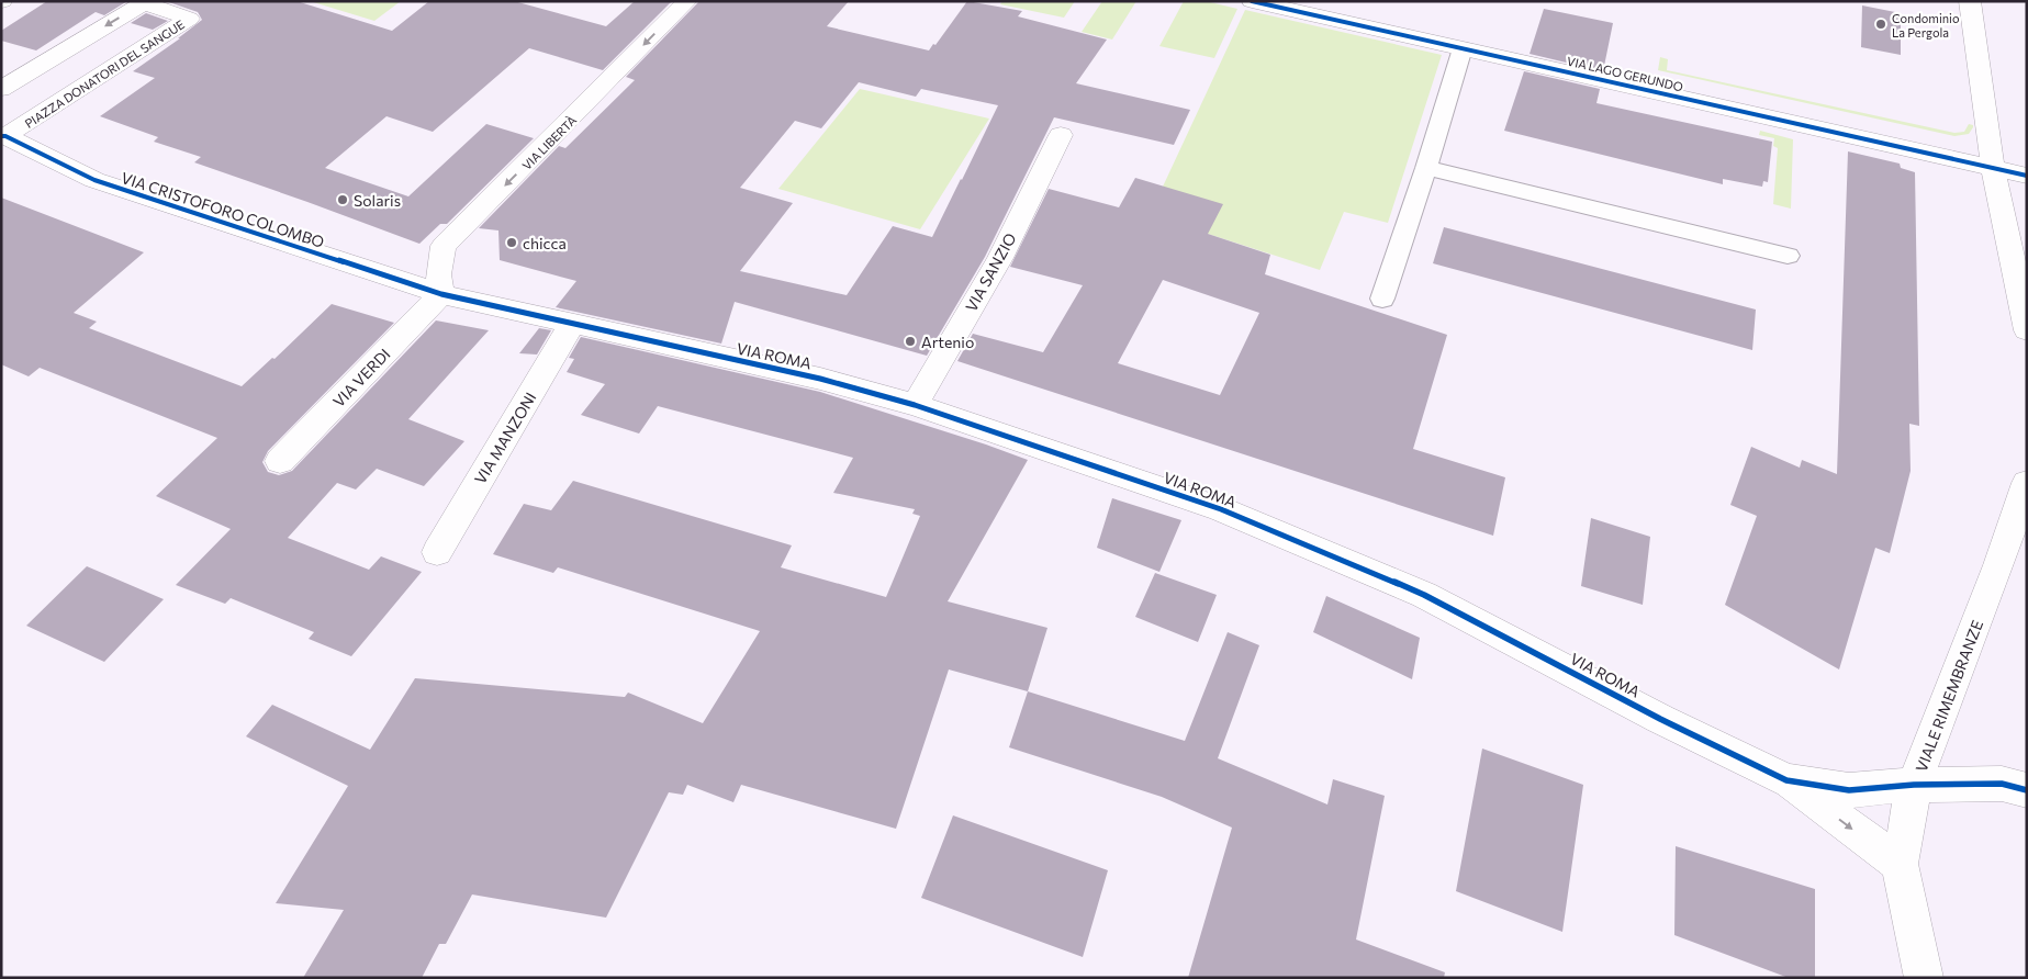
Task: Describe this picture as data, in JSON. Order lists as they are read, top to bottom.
{
  "streets": {
    "street": [
      "PIAZZA DONATORI DEL SANGUE",
      "VIA LAGO GERUNDO",
      "VIA LIBERTÀ",
      "VIA CRISTOFORO COLOMBO",
      "VIA SANZIO",
      "VIA ROMA",
      "VIA VERDI",
      "VIA MANZONI",
      "VIALE RIMEMBRANZE"
    ]
  },
  "crossings": [
    ["PIAZZA DONATORI DEL SANGUE", "VIA CRISTOFORO COLOMBO"],
    ["VIA LIBERTÀ", "VIA CRISTOFORO COLOMBO"],
    ["VIA LIBERTÀ", "VIA ROMA"],
    ["VIA LIBERTÀ", "VIA VERDI"],
    ["VIA CRISTOFORO COLOMBO", "VIA ROMA"],
    ["VIA CRISTOFORO COLOMBO", "VIA VERDI"],
    ["VIA SANZIO", "VIA ROMA"],
    ["VIA ROMA", "VIA VERDI"],
    ["VIA ROMA", "VIA MANZONI"],
    ["VIA ROMA", "VIALE RIMEMBRANZE"]
  ],
  "one_way": ["VIA LIBERTÀ"],
  "places": [
    "Condominio La Pergola",
    "Solaris",
    "chicca",
    "Artenio"
  ]
}
